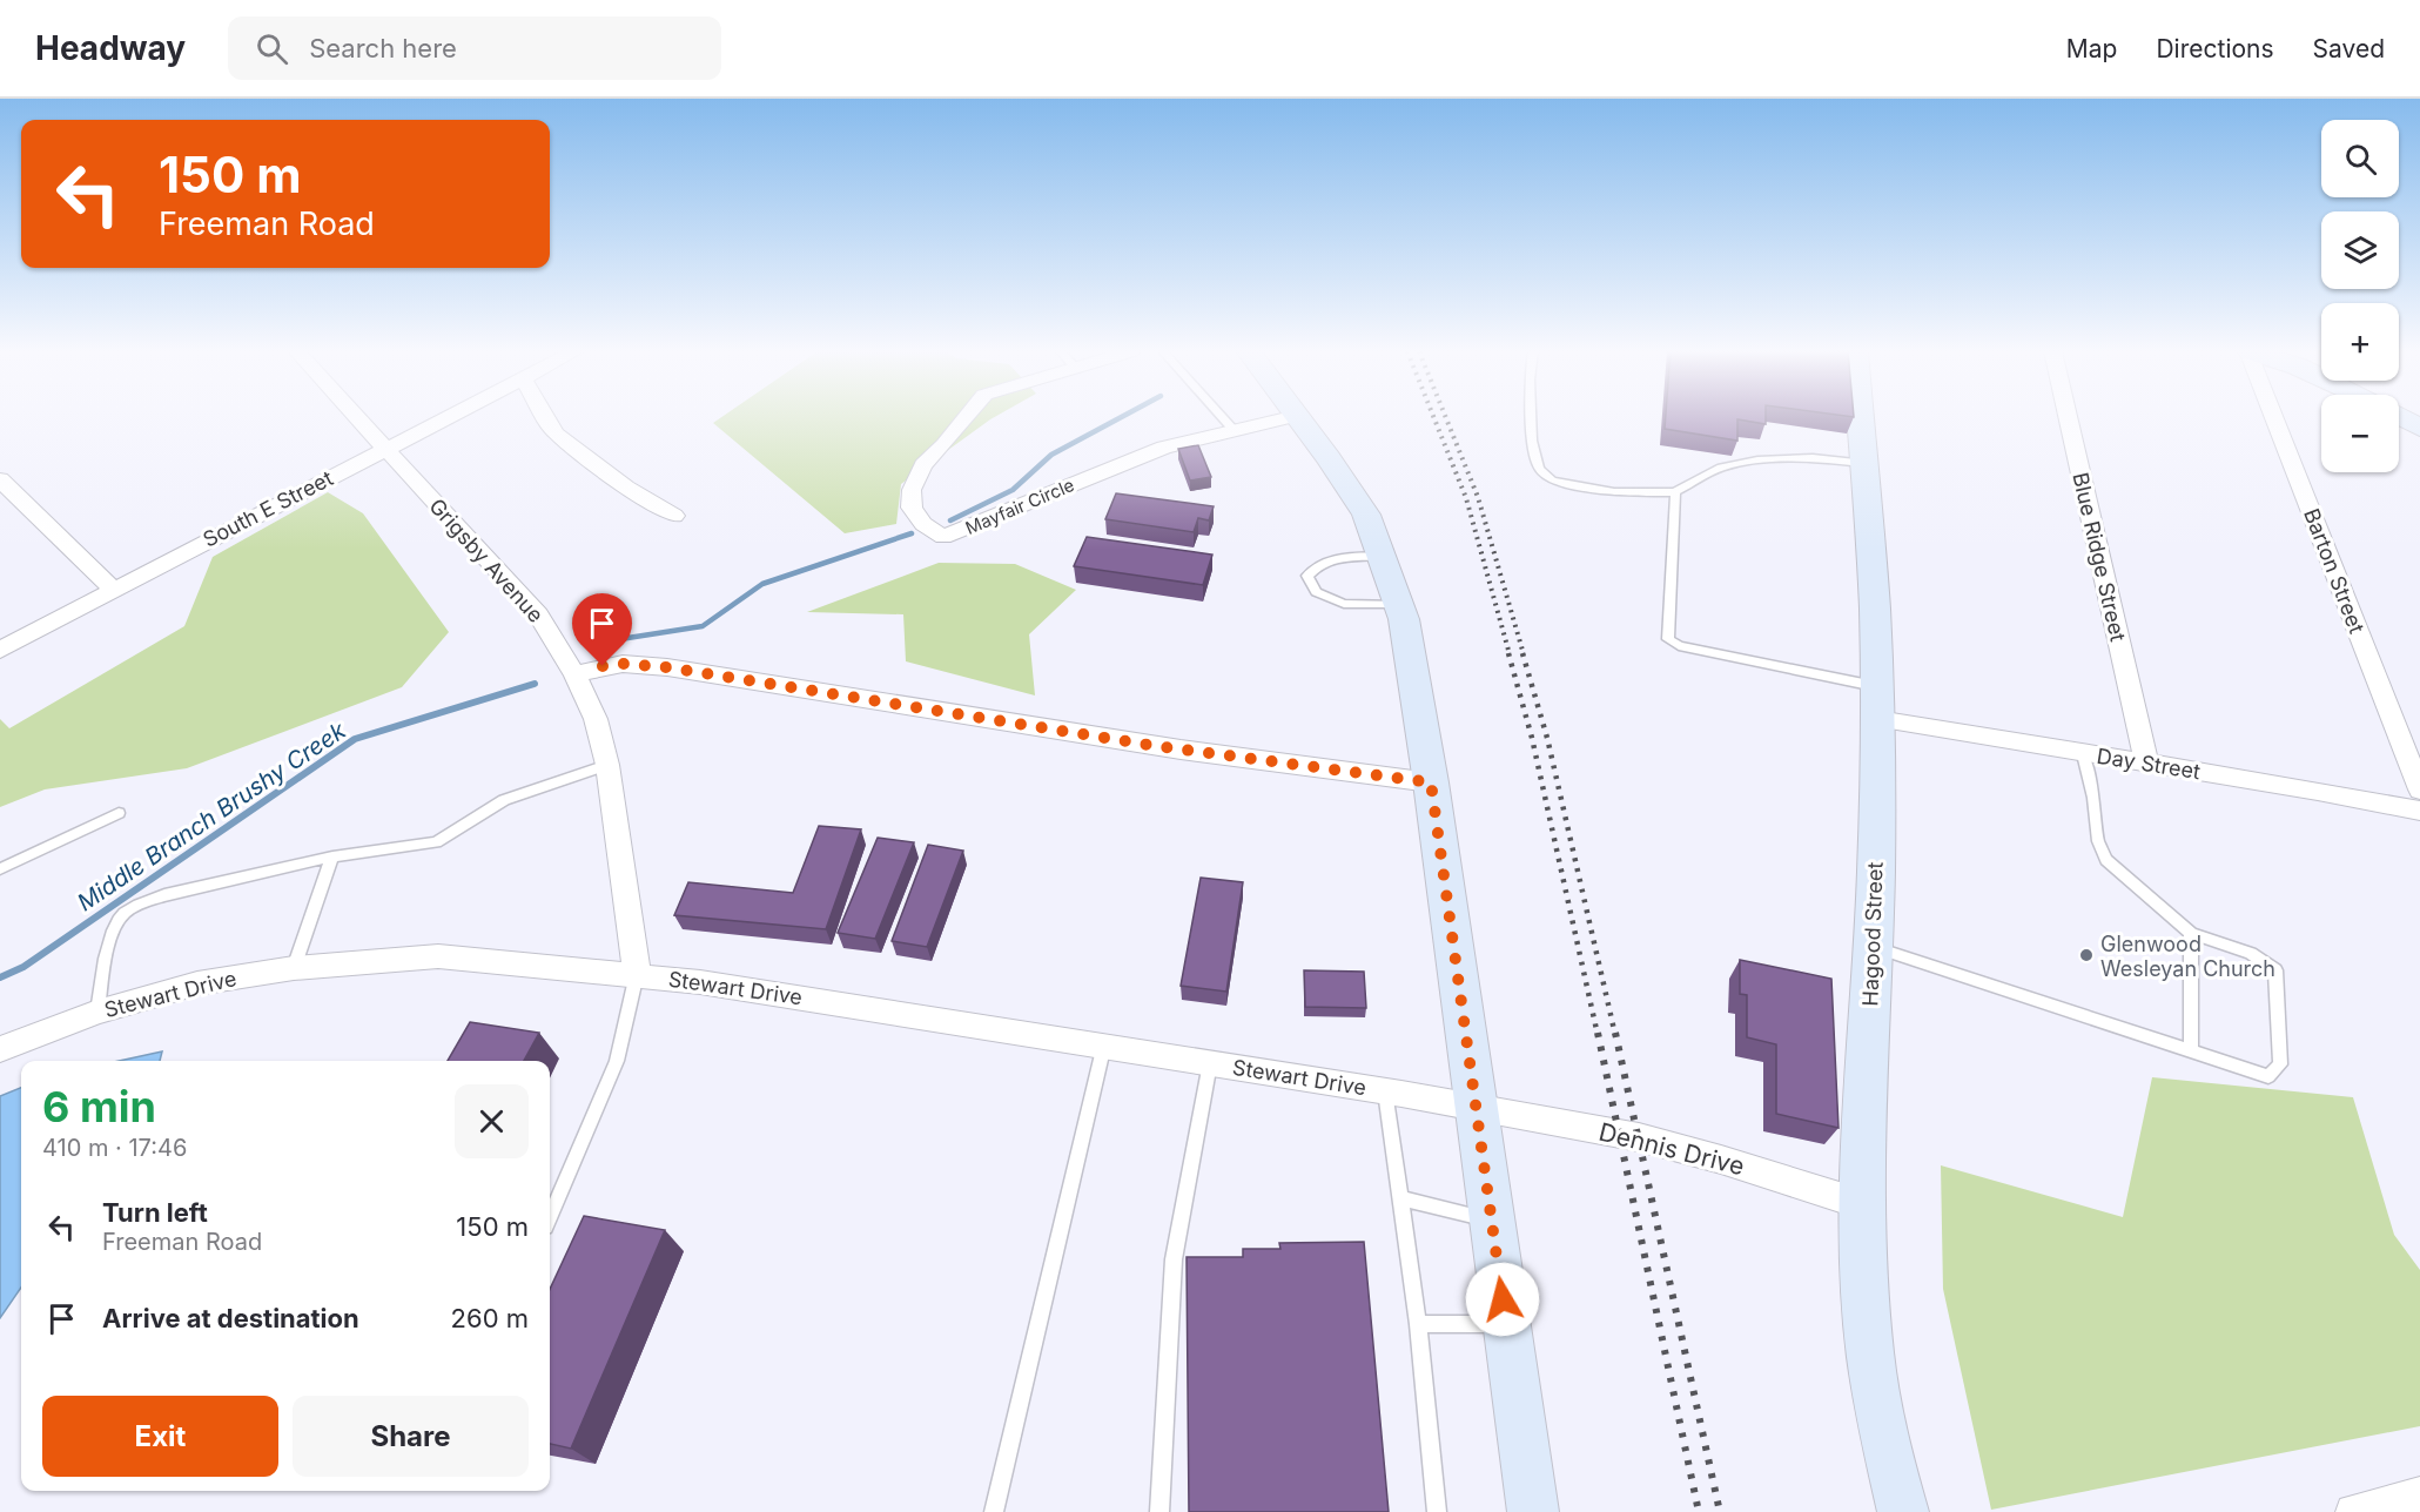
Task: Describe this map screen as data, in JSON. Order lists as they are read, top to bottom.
{
  "streets": {
    "street": [
      "Mayfair Circle",
      "South E Street",
      "Blue Ridge Street",
      "Grigsby Avenue",
      "Barton Street",
      "Day Street",
      "Hagood Street",
      "Stewart Drive",
      "Dennis Drive"
    ]
  },
  "crossings": [
    ["South E Street", "Grigsby Avenue"],
    ["Blue Ridge Street", "Day Street"],
    ["Grigsby Avenue", "Stewart Drive"],
    ["Day Street", "Hagood Street"],
    ["Hagood Street", "Dennis Drive"],
    ["Stewart Drive", "Dennis Drive"]
  ],
  "water": ["Middle Branch Brushy Creek"],
  "places": ["Glenwood Wesleyan Church"],
  "page": {
    "header": "Headway",
    "search": "Search here",
    "nav": ["Map", "Directions", "Saved"],
    "map_buttons": ["+", "−"],
    "turn": ["150 m", "Freeman Road"],
    "heading": ["6 min", "410 m · 17:46"],
    "list": [
      {
        "name": "Turn left",
        "note": "Freeman Road",
        "value": "150 m"
      },
      {
        "name": "Arrive at destination",
        "value": "260 m"
      }
    ],
    "buttons": ["Exit", "Share"]
  }
}
